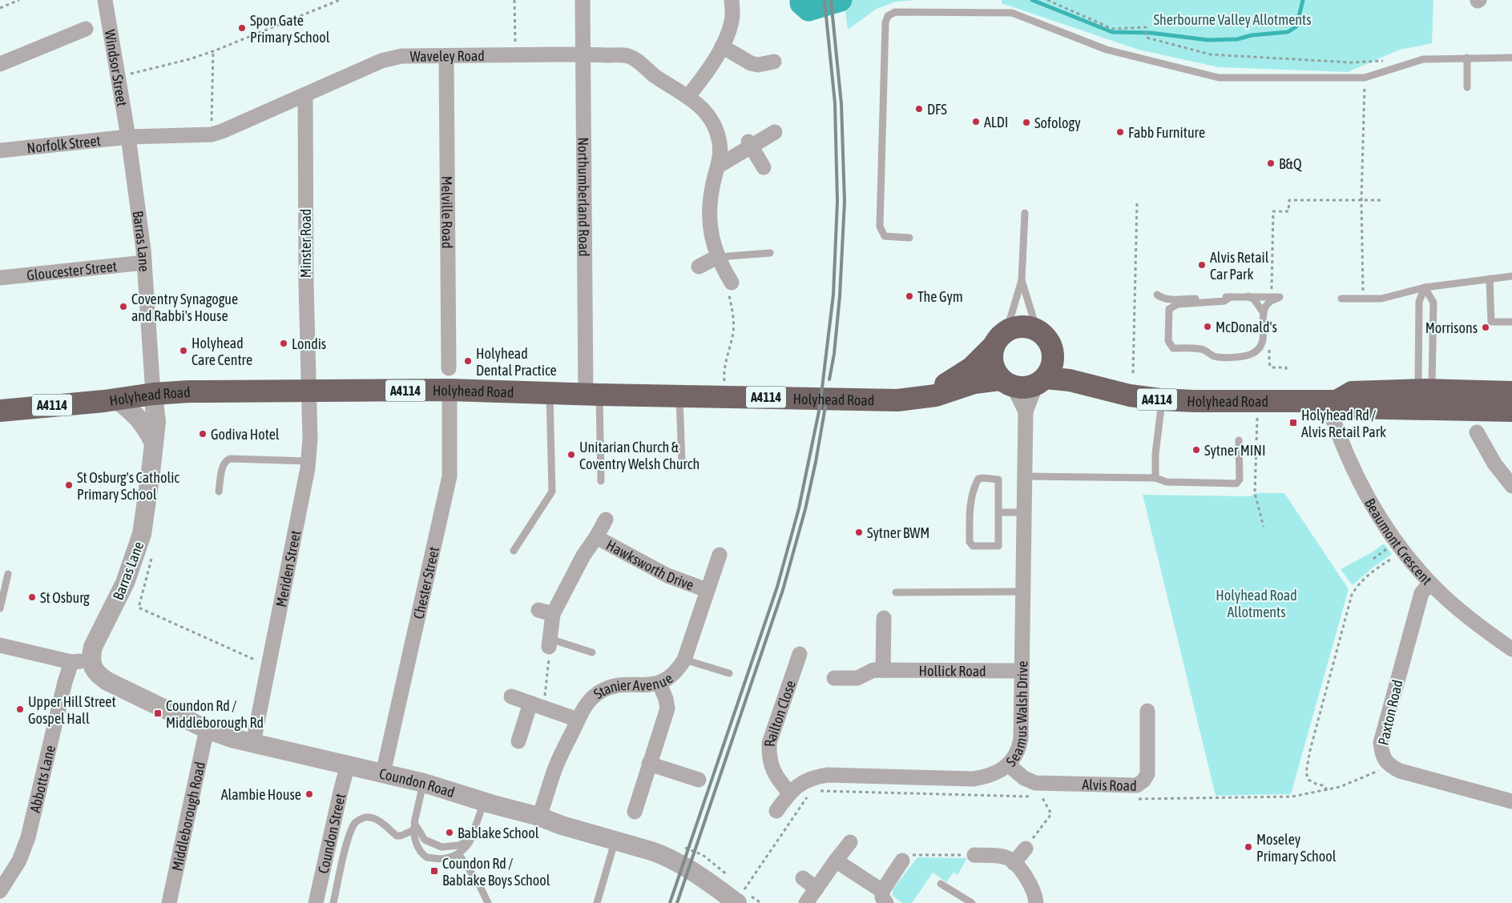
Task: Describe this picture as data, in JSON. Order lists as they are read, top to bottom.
{
  "streets": {
    "highway": ["A4114", "Holyhead Road"],
    "street": [
      "Waveley Road",
      "Windsor Street",
      "Norfolk Street",
      "Northumberland Road",
      "Melville Road",
      "Barras Lane",
      "Minster Road",
      "Gloucester Street",
      "Beaumont Crescent",
      "Hawksworth Drive",
      "Meriden Street",
      "Chester Street",
      "Hollick Road",
      "Stanier Avenue",
      "Seamus Walsh Drive",
      "Paxton Road",
      "Railton Close",
      "Abbotts Lane",
      "Coundon Road",
      "Alvis Road",
      "Middleborough Road",
      "Coundon Street"
    ]
  },
  "crossings": [
    ["Waveley Road", "Windsor Street"],
    ["Waveley Road", "Norfolk Street"],
    ["Waveley Road", "Northumberland Road"],
    ["Waveley Road", "Melville Road"],
    ["Waveley Road", "Barras Lane"],
    ["Waveley Road", "Minster Road"],
    ["Windsor Street", "Norfolk Street"],
    ["Windsor Street", "Barras Lane"],
    ["Norfolk Street", "Barras Lane"],
    ["Northumberland Road", "Holyhead Road"],
    ["Barras Lane", "Gloucester Street"],
    ["Barras Lane", "Holyhead Road"],
    ["Barras Lane", "Coundon Road"],
    ["Minster Road", "Holyhead Road"],
    ["Minster Road", "Meriden Street"],
    ["Holyhead Road", "Beaumont Crescent"],
    ["Holyhead Road", "Meriden Street"],
    ["Holyhead Road", "Chester Street"],
    ["Beaumont Crescent", "Paxton Road"],
    ["Hawksworth Drive", "Stanier Avenue"],
    ["Meriden Street", "Coundon Road"],
    ["Chester Street", "Coundon Road"],
    ["Hollick Road", "Seamus Walsh Drive"],
    ["Stanier Avenue", "Coundon Road"],
    ["Seamus Walsh Drive", "Railton Close"],
    ["Seamus Walsh Drive", "Alvis Road"],
    ["Coundon Road", "Middleborough Road"],
    ["Coundon Road", "Coundon Street"]
  ],
  "parks": ["Sherbourne Valley Allotments", "Holyhead Road Allotments"],
  "places": {
    "other": [
      "Spon Gate Primary School",
      "DFS",
      "ALDI",
      "Sofology",
      "Fabb Furniture",
      "B&Q",
      "Alvis Retail Car Park",
      "The Gym",
      "Coventry Synagogue and Rabbi's House",
      "McDonald's",
      "Morrisons",
      "Londis",
      "Holyhead Care Centre",
      "Holyhead Dental Practice",
      "Godiva Hotel",
      "Sytner MINI",
      "Unitarian Church & Coventry Welsh Church",
      "St Osburg's Catholic Primary School",
      "Sytner BWM",
      "St Osburg",
      "Upper Hill Street Gospel Hall",
      "Alambie House",
      "Bablake School",
      "Moseley Primary School"
    ],
    "transit": ["Holyhead Rd / Alvis Retail Park", "Coundon Rd / Middleborough Rd", "Coundon Rd / Bablake Boys School"]
  }
}
